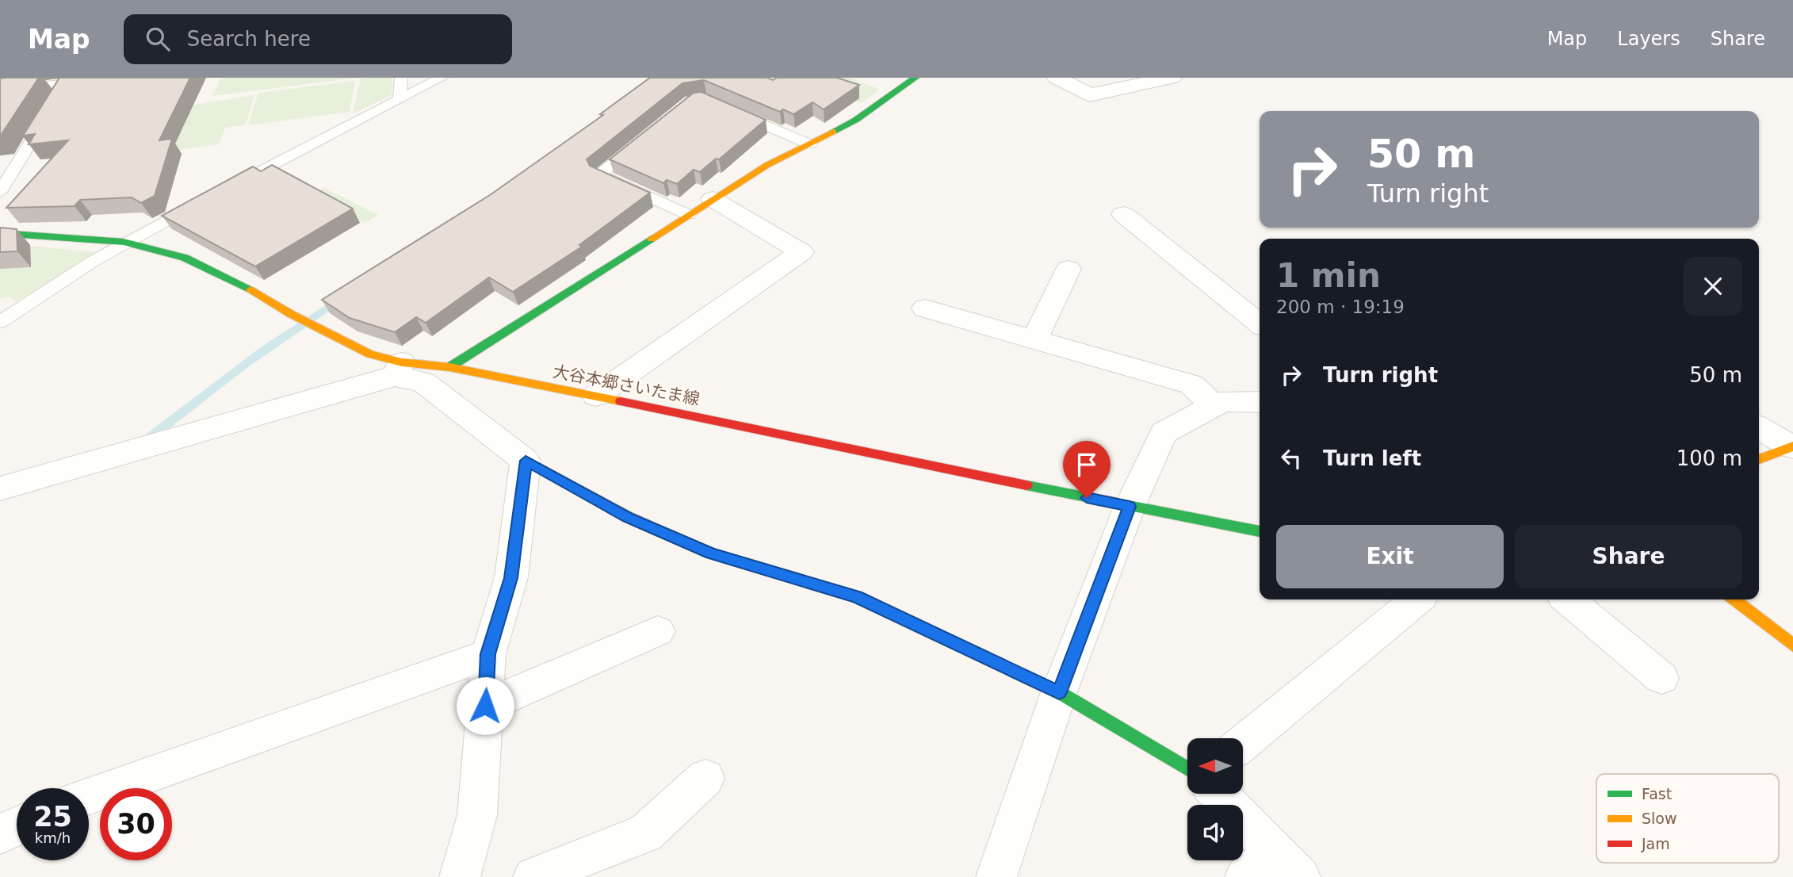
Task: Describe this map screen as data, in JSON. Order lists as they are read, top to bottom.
{
  "streets": {
    "main road": ["大谷本郷さいたま線"]
  },
  "legend": ["Fast", "Slow", "Jam"],
  "north": "left",
  "page": {
    "header": "Map",
    "search": "Search here",
    "nav": ["Map", "Layers", "Share"],
    "turn": ["50 m", "Turn right"],
    "heading": ["1 min", "200 m · 19:19"],
    "list": [
      {
        "name": "Turn right",
        "value": "50 m"
      },
      {
        "name": "Turn left",
        "value": "100 m"
      }
    ],
    "buttons": ["Exit", "Share"],
    "speed": "25 km/h",
    "limit": "30"
  }
}
